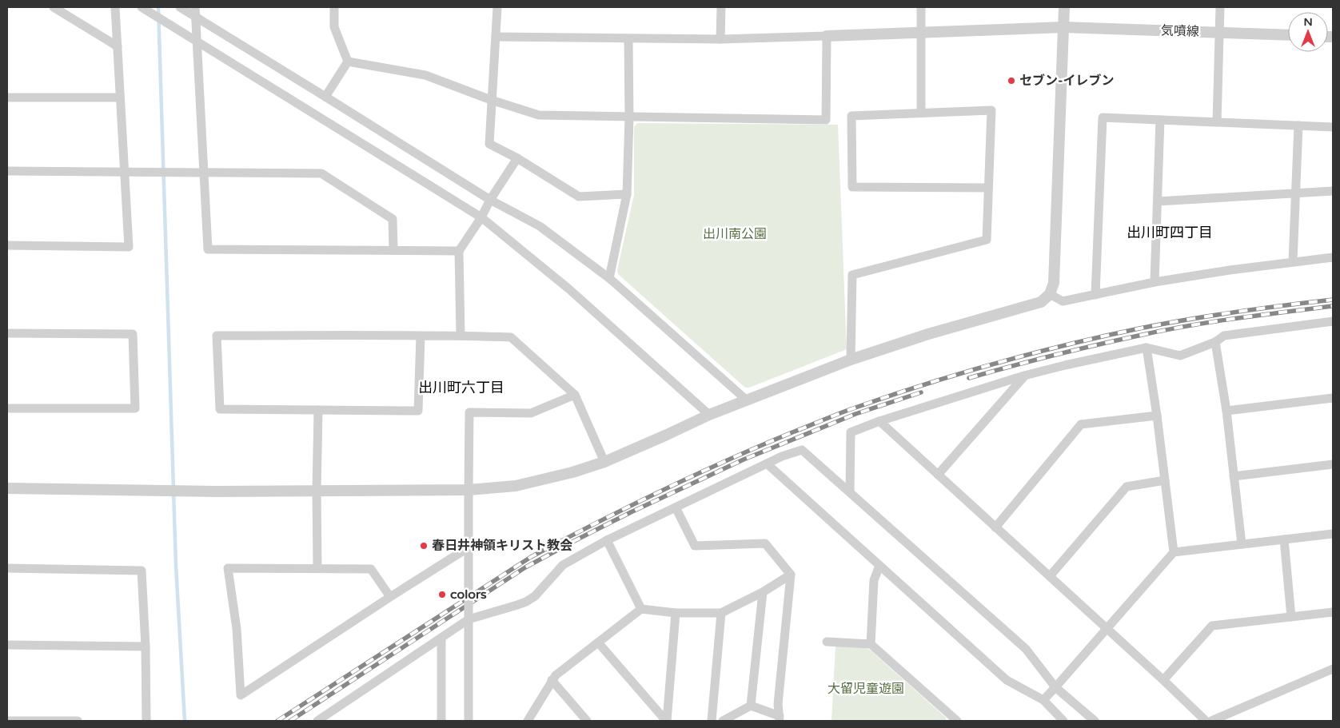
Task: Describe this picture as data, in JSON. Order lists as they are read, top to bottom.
{
  "streets": {
    "street": ["気噴線"]
  },
  "districts": ["出川町四丁目", "出川町六丁目"],
  "parks": ["出川南公園", "大留児童遊園"],
  "places": ["セブン-イレブン", "春日井神領キリスト教会", "colors"],
  "north": "top"
}
